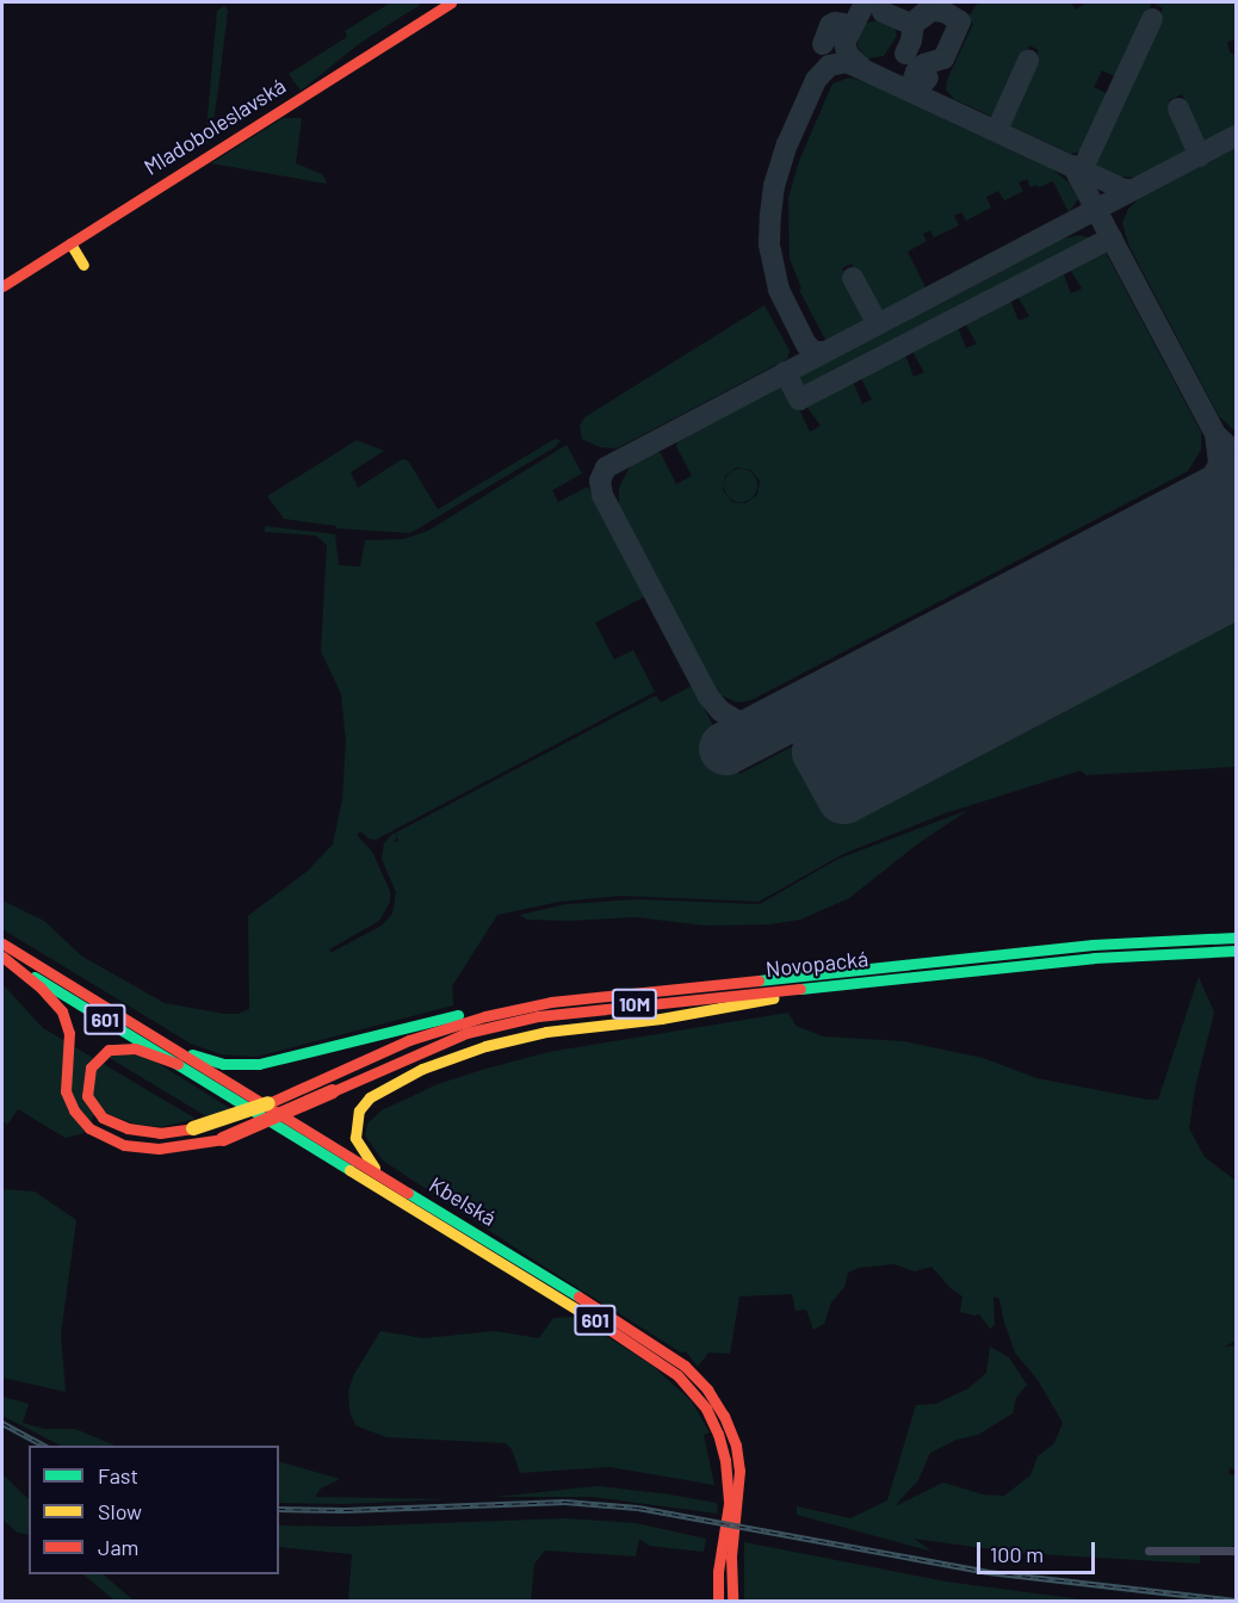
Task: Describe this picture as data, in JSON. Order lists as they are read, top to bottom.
{
  "streets": {
    "main road": [
      "Mladoboleslavská",
      "Novopacká",
      "10M",
      "601",
      "Kbelská"
    ]
  },
  "crossings": [
    ["Novopacká", "10M"],
    ["Novopacká", "Kbelská"],
    ["10M", "Kbelská"]
  ],
  "legend": ["Fast", "Slow", "Jam"],
  "scale_bar": "100 m"
}
